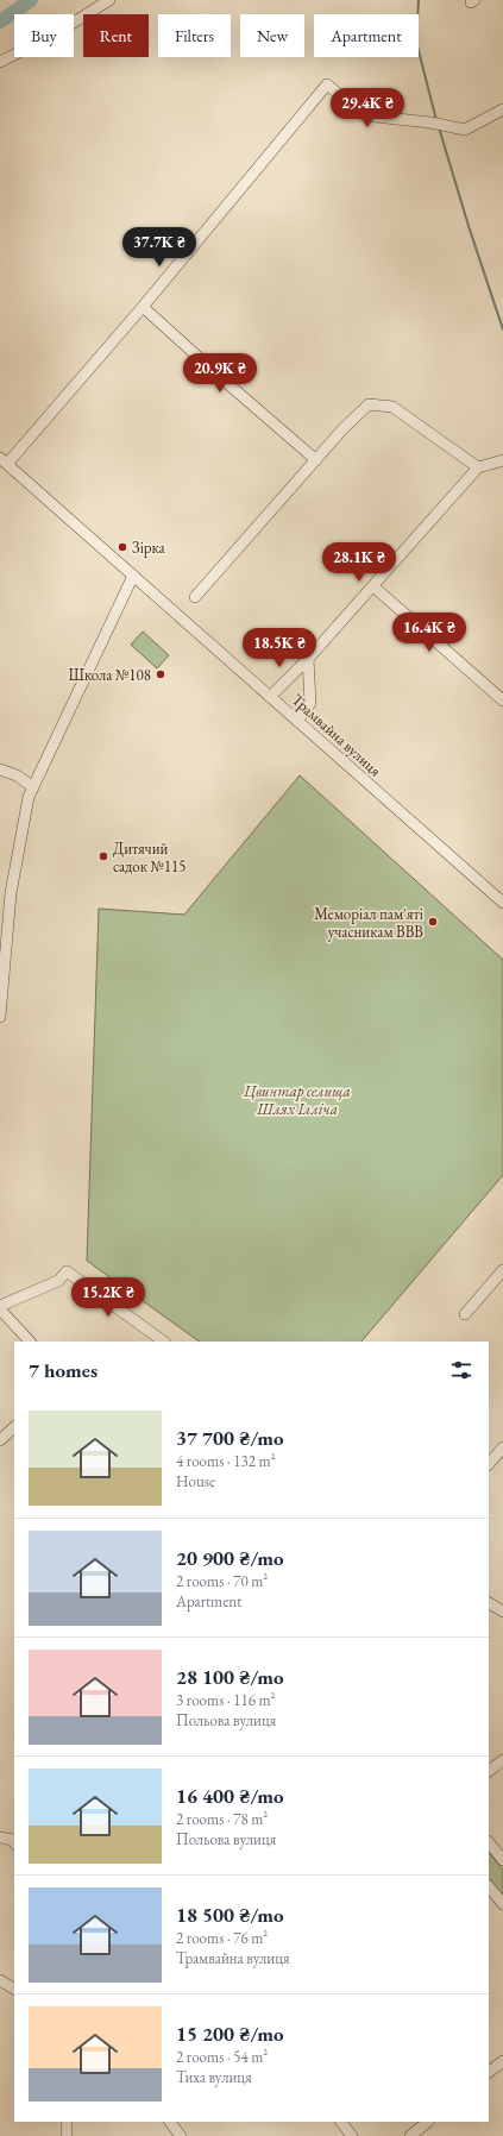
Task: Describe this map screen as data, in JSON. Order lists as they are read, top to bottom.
{
  "streets": {
    "street": ["Трамвайна вулиця"]
  },
  "parks": ["Цвинтар селища Шлях Ілліча"],
  "places": [
    "Зірка",
    "Школа №108",
    "Дитячий садок №115",
    "Меморіал пам'яті учасникам ВВВ"
  ],
  "page": {
    "chip": [
      "Buy",
      "Rent",
      "Filters",
      "New",
      "Apartment"
    ],
    "price": [
      "29.4K ₴",
      "37.7K ₴",
      "20.9K ₴",
      "28.1K ₴",
      "16.4K ₴",
      "18.5K ₴",
      "15.2K ₴"
    ],
    "heading": "7 homes",
    "list": [
      {
        "name": "37 700 ₴/mo",
        "note": "4 rooms · 132 m² · House"
      },
      {
        "name": "20 900 ₴/mo",
        "note": "2 rooms · 70 m² · Apartment"
      },
      {
        "name": "28 100 ₴/mo",
        "note": "3 rooms · 116 m² · Польова вулиця"
      },
      {
        "name": "16 400 ₴/mo",
        "note": "2 rooms · 78 m² · Польова вулиця"
      },
      {
        "name": "18 500 ₴/mo",
        "note": "2 rooms · 76 m² · Трамвайна вулиця"
      },
      {
        "name": "15 200 ₴/mo",
        "note": "2 rooms · 54 m² · Тиха вулиця"
      }
    ]
  }
}
